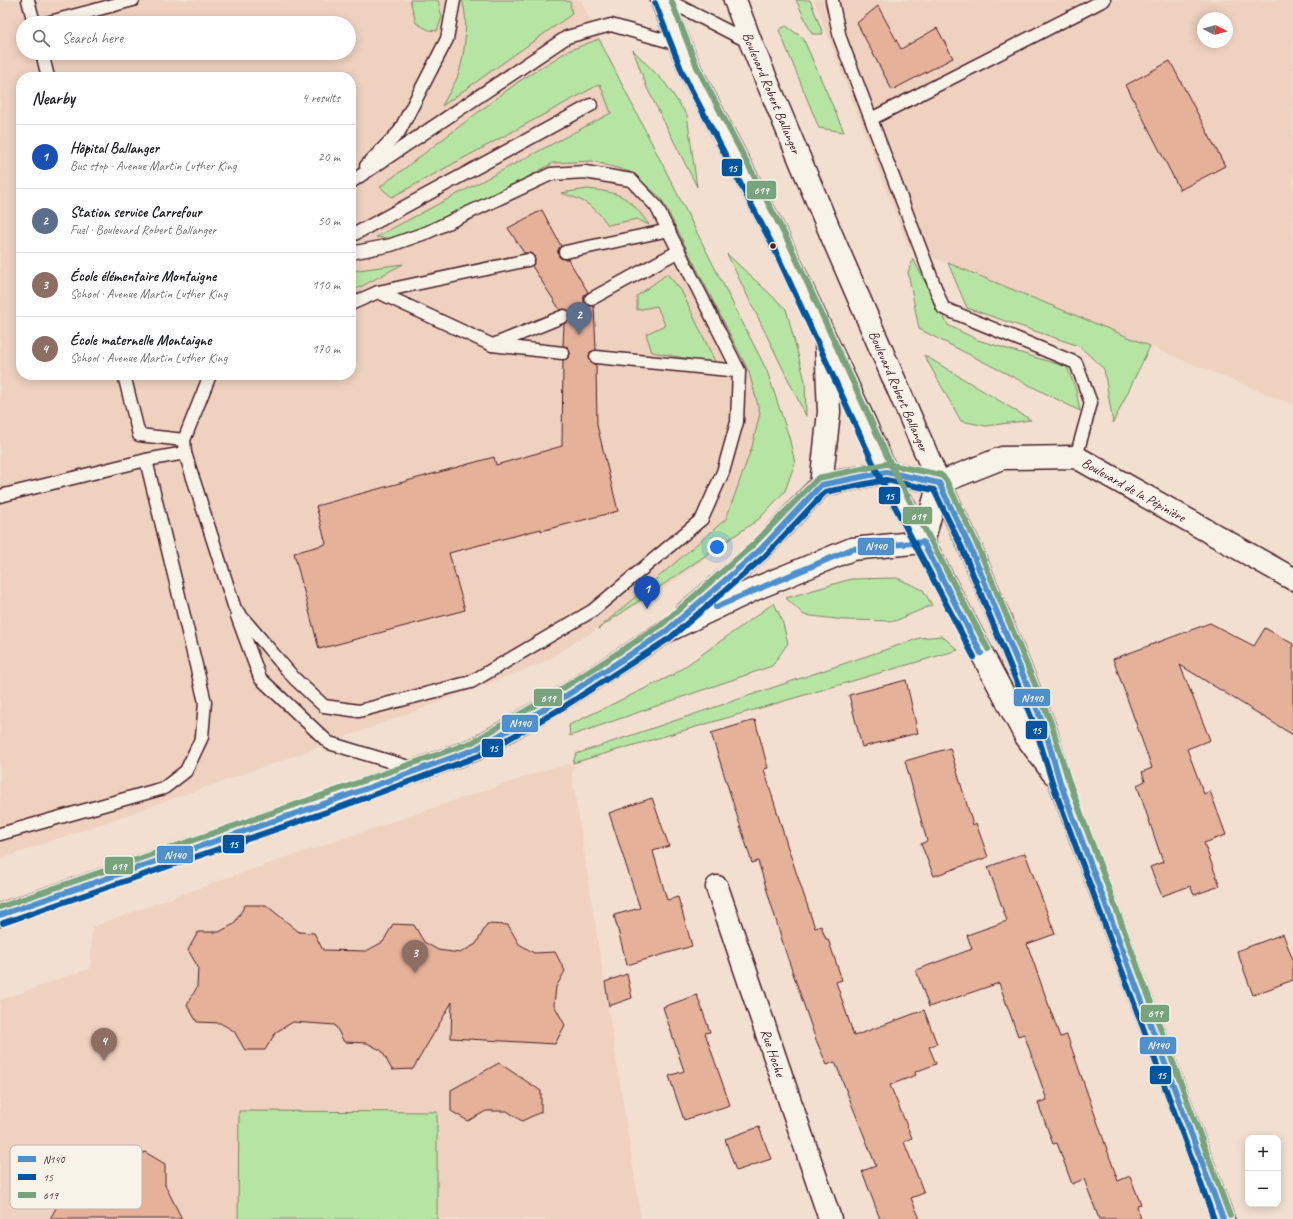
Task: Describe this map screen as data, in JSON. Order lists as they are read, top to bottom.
{
  "streets": {
    "street": ["Boulevard Robert Ballanger", "Boulevard de la Pépinière", "Rue Hoche"]
  },
  "crossings": [
    ["Boulevard Robert Ballanger", "Boulevard de la Pépinière"]
  ],
  "lines": ["transit line 619", "transit line 15", "transit line N140"],
  "legend": ["N140", "15", "619"],
  "north": "right",
  "page": {
    "search": "Search here",
    "heading": ["Nearby", "4 results"],
    "list": [
      {
        "mark": "1",
        "name": "Hôpital Ballanger",
        "note": "Bus stop · Avenue Martin Luther King",
        "value": "20 m"
      },
      {
        "mark": "2",
        "name": "Station service Carrefour",
        "note": "Fuel · Boulevard Robert Ballanger",
        "value": "50 m"
      },
      {
        "mark": "3",
        "name": "École élémentaire Montaigne",
        "note": "School · Avenue Martin Luther King",
        "value": "110 m"
      },
      {
        "mark": "4",
        "name": "École maternelle Montaigne",
        "note": "School · Avenue Martin Luther King",
        "value": "170 m"
      }
    ],
    "pins": [
      "2",
      "1",
      "3",
      "4"
    ],
    "map_buttons": ["+", "−"]
  }
}
